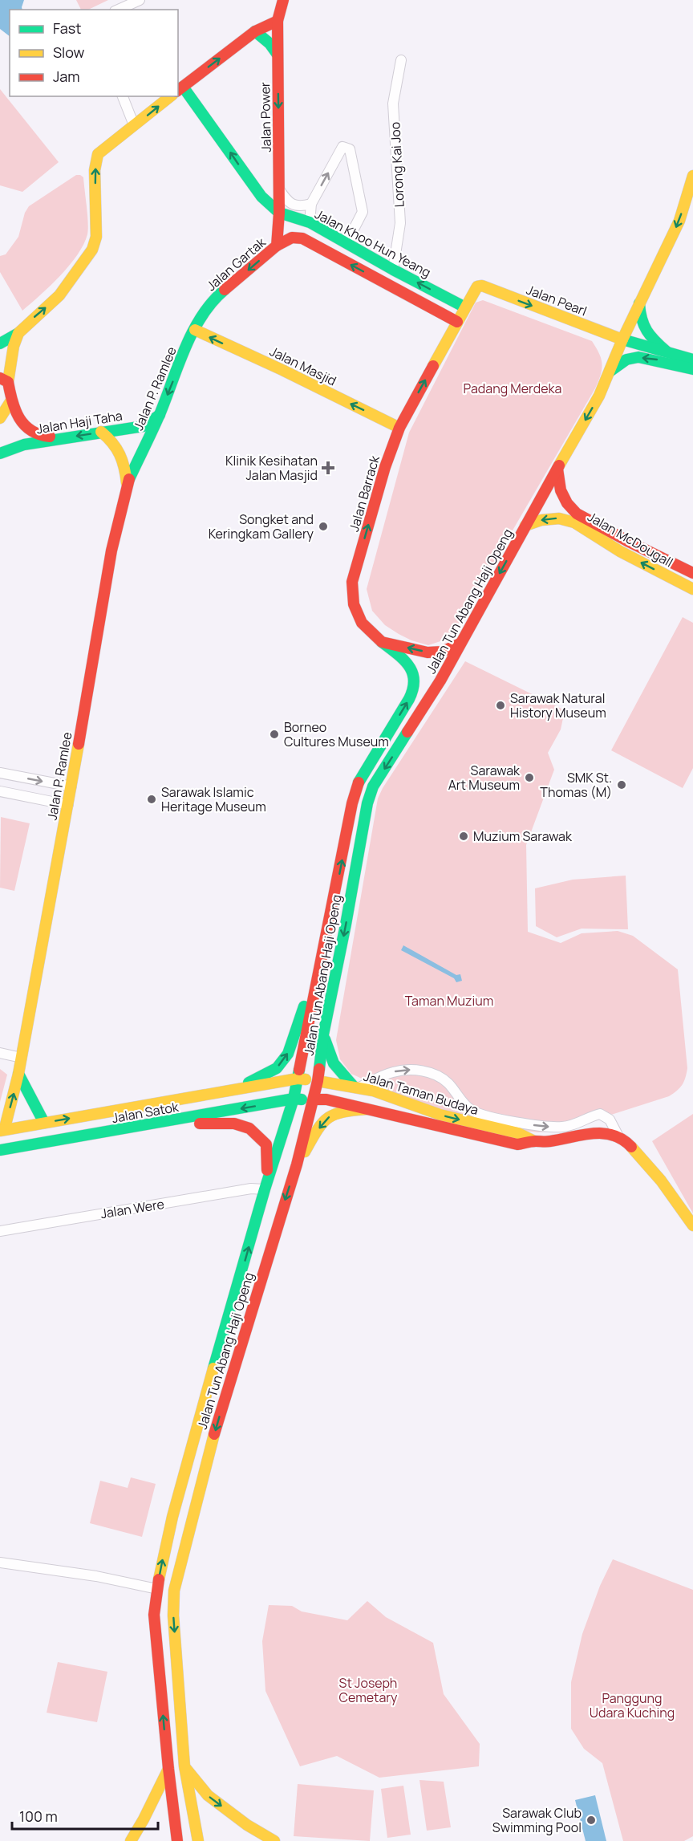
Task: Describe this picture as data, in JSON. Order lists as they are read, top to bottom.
{
  "streets": {
    "main road": [
      "Jalan Power",
      "Jalan Khoo Hun Yeang",
      "Jalan Gartak",
      "Jalan Pearl",
      "Jalan Masjid",
      "Jalan P. Ramlee",
      "Jalan Haji Taha",
      "Jalan Barrack",
      "Jalan McDougall",
      "Jalan Tun Abang Haji Openg",
      "Jalan Taman Budaya",
      "Jalan Satok"
    ],
    "street": ["Lorong Kai Joo", "Jalan Were"]
  },
  "crossings": [
    ["Jalan Power", "Jalan Khoo Hun Yeang"],
    ["Jalan Power", "Jalan Gartak"],
    ["Lorong Kai Joo", "Jalan Khoo Hun Yeang"],
    ["Jalan Khoo Hun Yeang", "Jalan Gartak"],
    ["Jalan Khoo Hun Yeang", "Jalan Barrack"],
    ["Jalan Gartak", "Jalan Masjid"],
    ["Jalan Gartak", "Jalan P. Ramlee"],
    ["Jalan Pearl", "Jalan Barrack"],
    ["Jalan Pearl", "Jalan Tun Abang Haji Openg"],
    ["Jalan Masjid", "Jalan P. Ramlee"],
    ["Jalan Masjid", "Jalan Barrack"],
    ["Jalan P. Ramlee", "Jalan Haji Taha"],
    ["Jalan P. Ramlee", "Jalan Satok"],
    ["Jalan Barrack", "Jalan Tun Abang Haji Openg"],
    ["Jalan McDougall", "Jalan Tun Abang Haji Openg"],
    ["Jalan Tun Abang Haji Openg", "Jalan Taman Budaya"],
    ["Jalan Tun Abang Haji Openg", "Jalan Satok"],
    ["Jalan Tun Abang Haji Openg", "Jalan Were"],
    ["Jalan Taman Budaya", "Jalan Satok"]
  ],
  "one_way": [
    "Jalan Power",
    "Jalan Gartak",
    "Jalan Pearl",
    "Jalan Masjid",
    "Jalan Barrack"
  ],
  "parks": [
    "Padang Merdeka",
    "Taman Muzium",
    "St Joseph Cemetary",
    "Panggung Udara Kuching"
  ],
  "places": {
    "health": ["Klinik Kesihatan Jalan Masjid"],
    "other": [
      "Songket and Keringkam Gallery",
      "Sarawak Natural History Museum",
      "Borneo Cultures Museum",
      "Sarawak Art Museum",
      "SMK St. Thomas (M)",
      "Sarawak Islamic Heritage Museum",
      "Muzium Sarawak",
      "Sarawak Club Swimming Pool"
    ]
  },
  "legend": ["Fast", "Slow", "Jam"],
  "scale_bar": "100 m"
}
